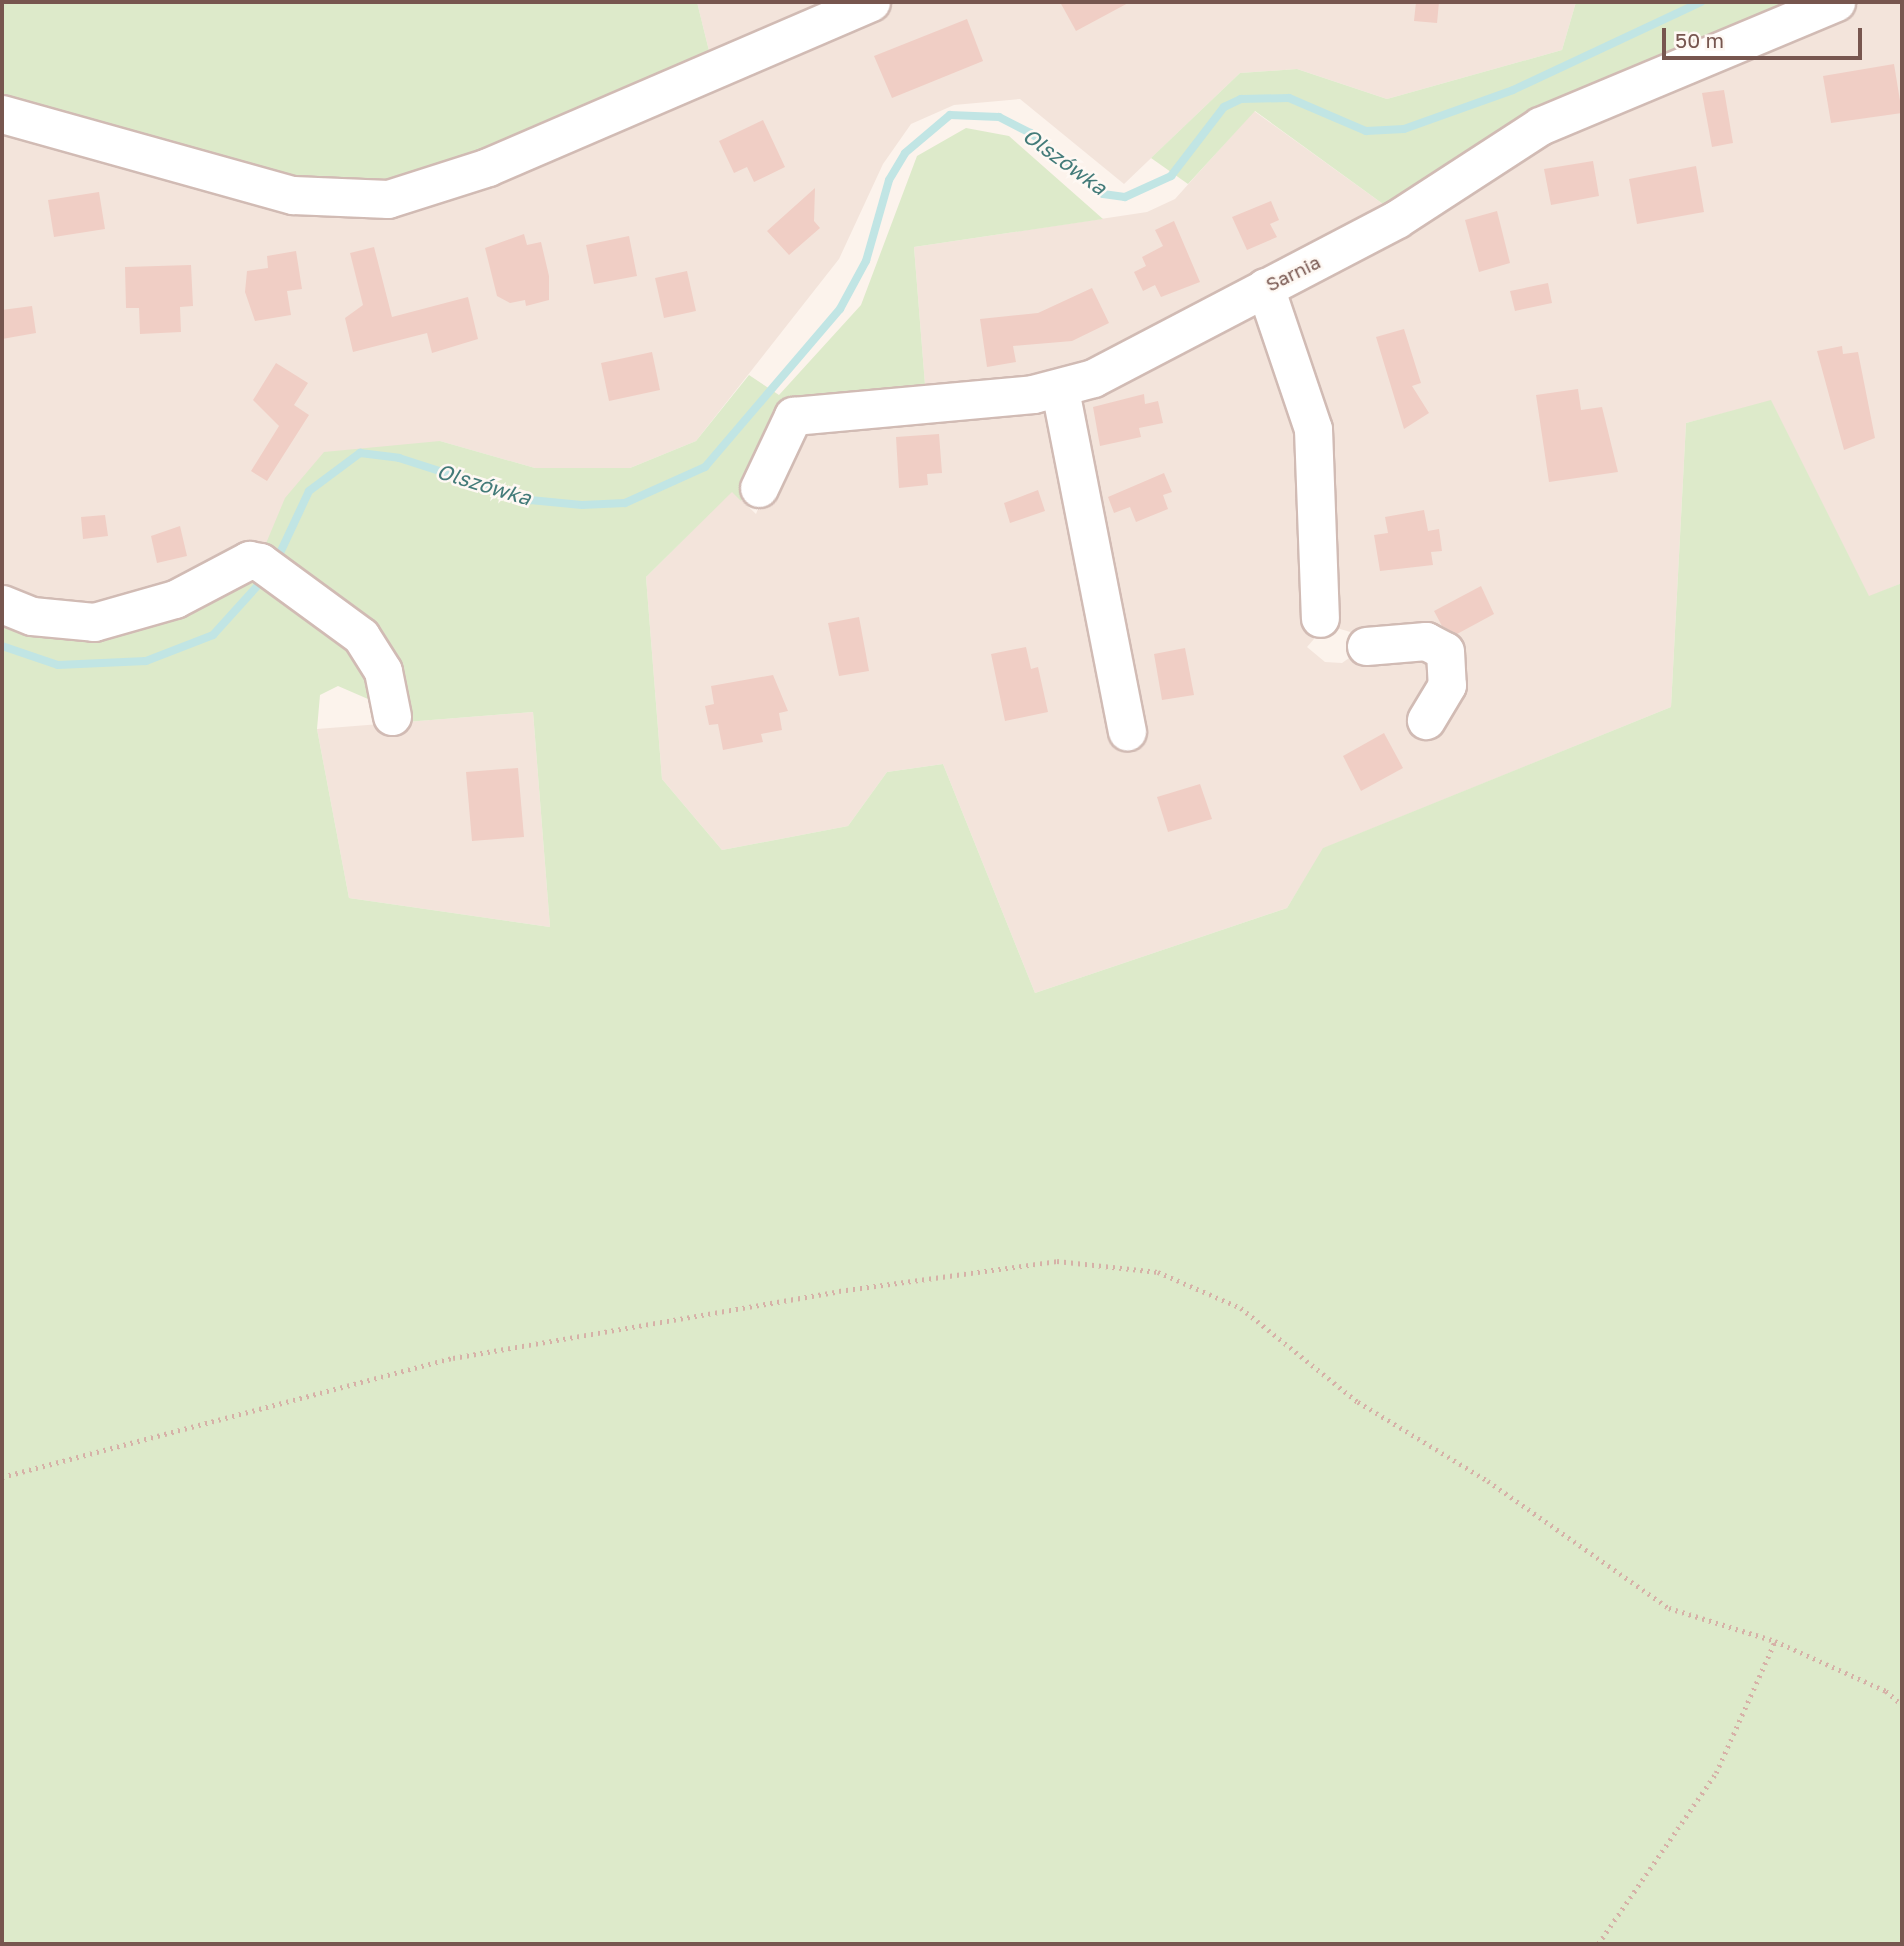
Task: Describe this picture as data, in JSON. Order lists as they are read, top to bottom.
{
  "streets": {
    "street": ["Sarnia"]
  },
  "water": ["Olszówka"],
  "scale_bar": "50 m"
}
